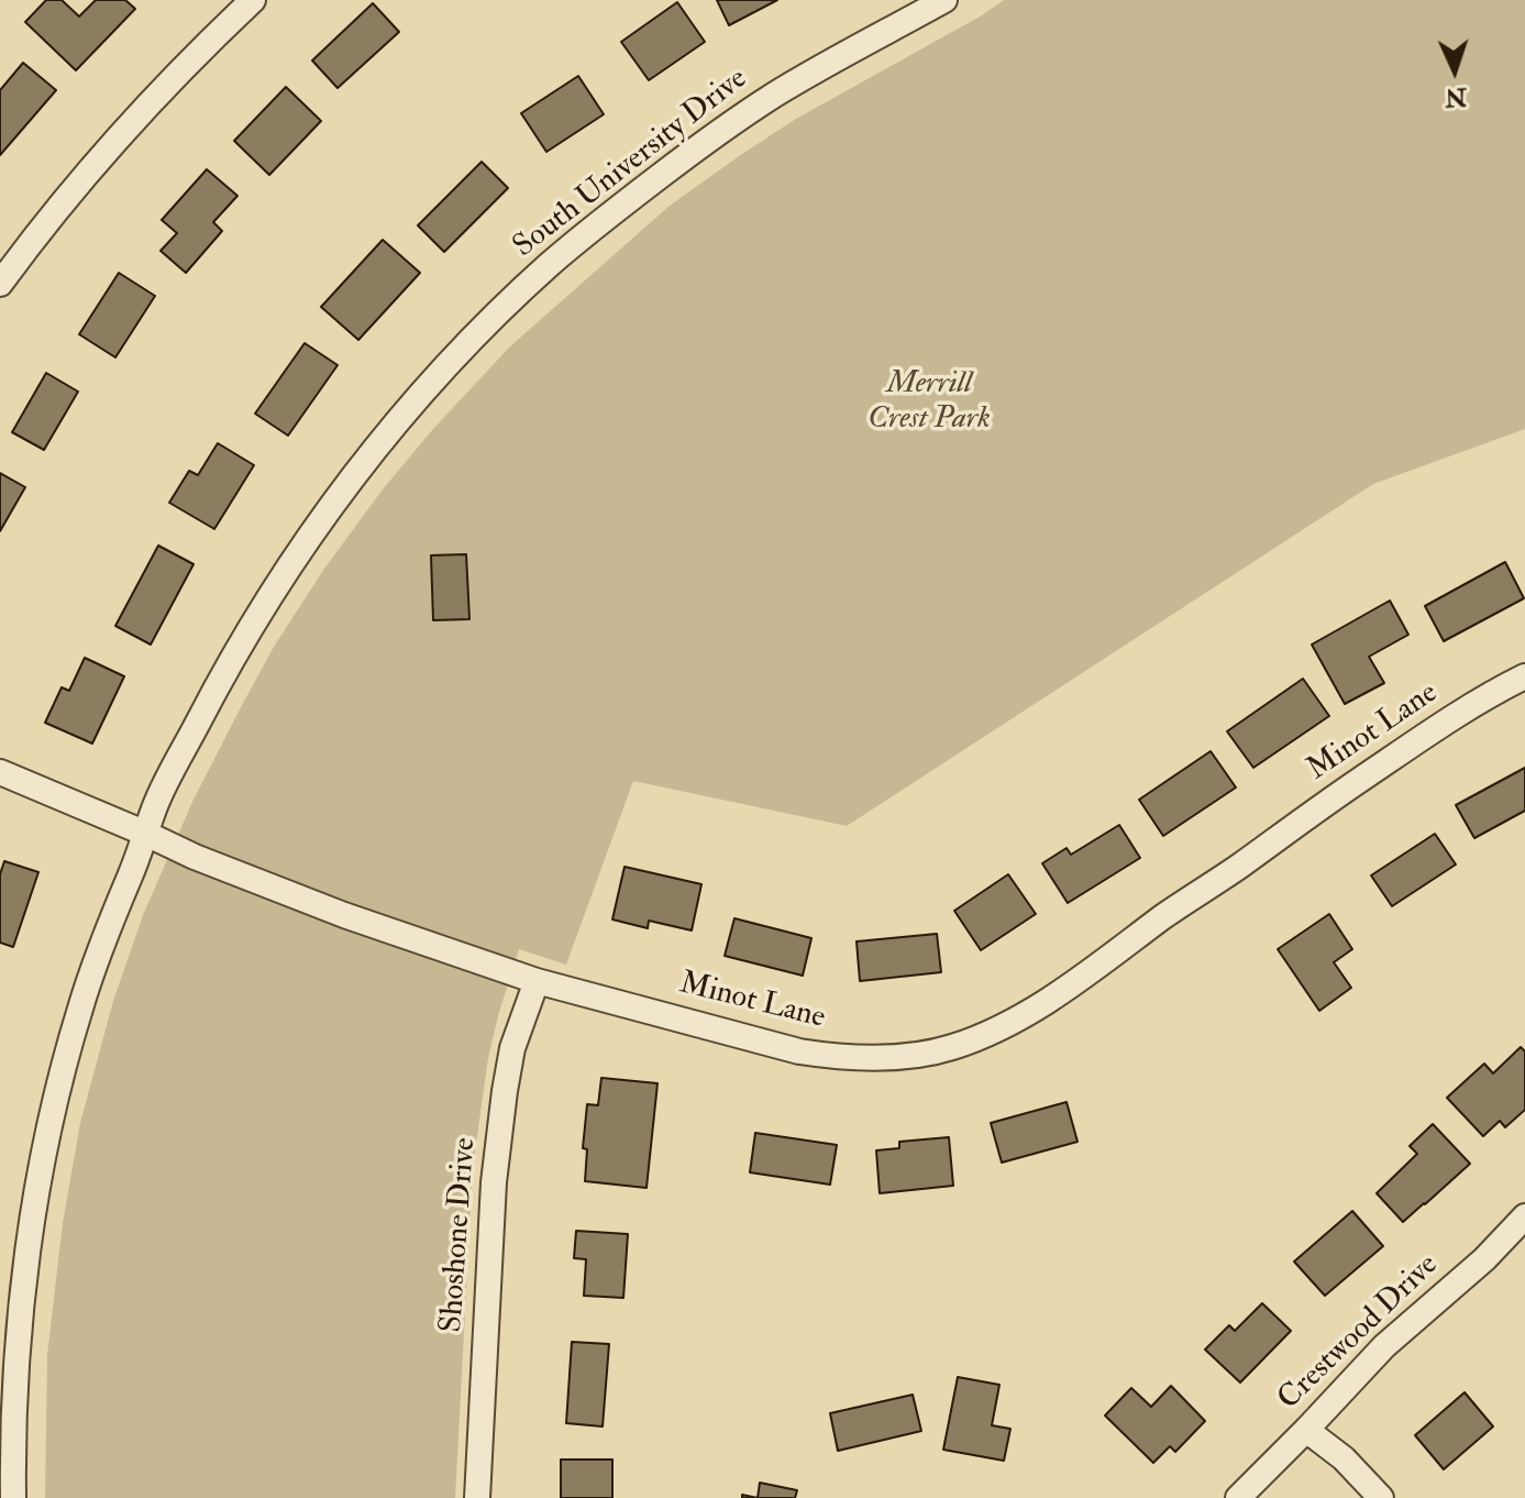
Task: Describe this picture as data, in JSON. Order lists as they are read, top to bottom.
{
  "streets": {
    "street": [
      "South University Drive",
      "Minot Lane",
      "Shoshone Drive",
      "Crestwood Drive"
    ]
  },
  "crossings": [
    ["South University Drive", "Minot Lane"],
    ["Minot Lane", "Shoshone Drive"]
  ],
  "parks": ["Merrill Crest Park"],
  "north": "bottom"
}
